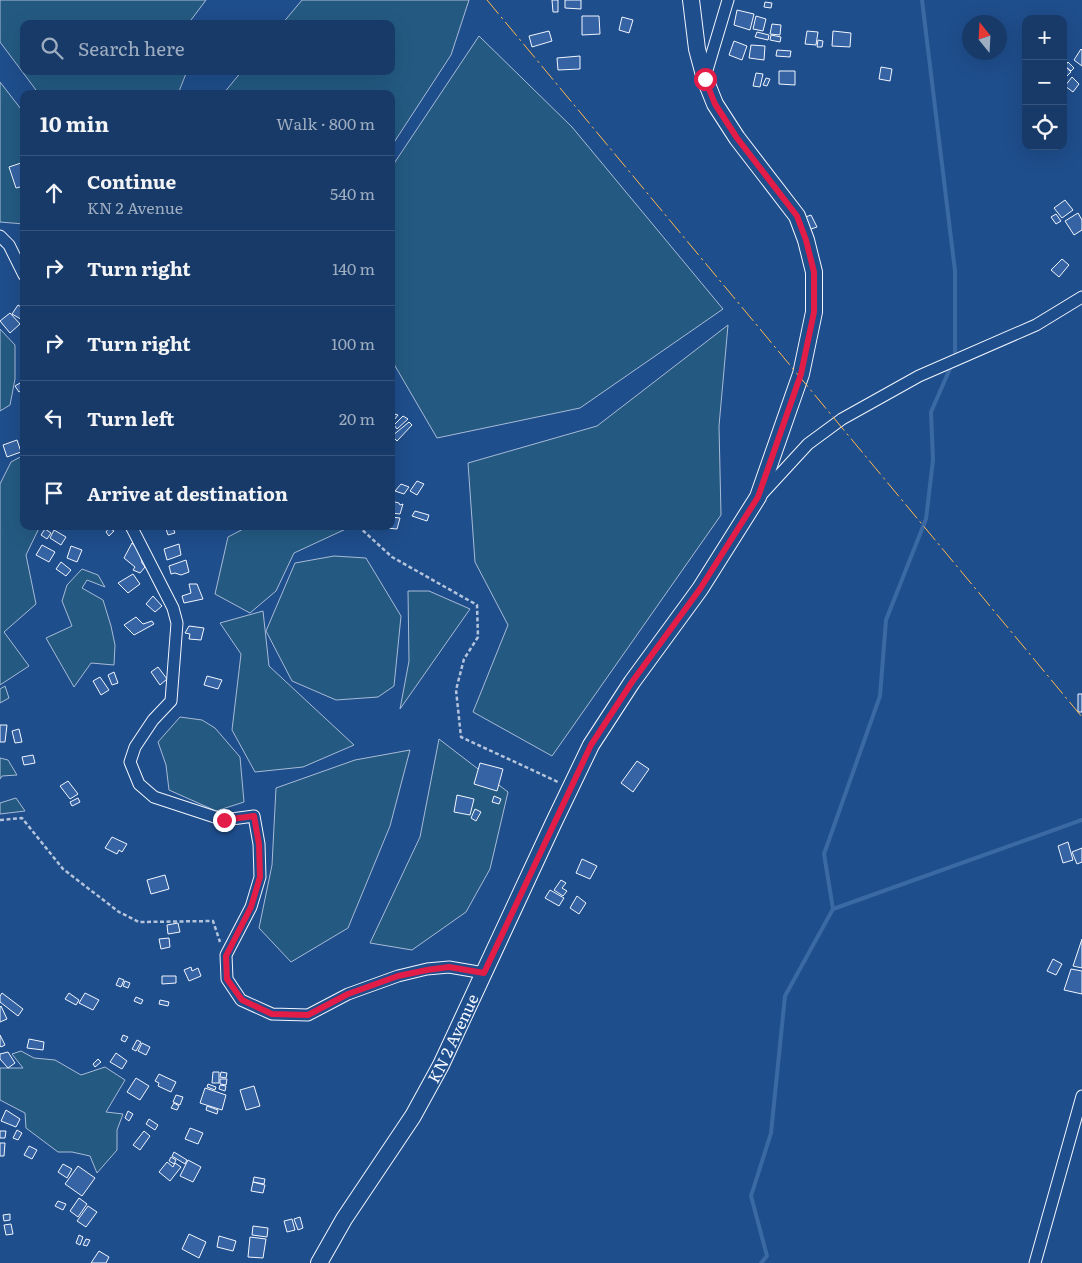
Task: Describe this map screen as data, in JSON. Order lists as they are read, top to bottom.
{
  "streets": {
    "main road": ["KN 2 Avenue"]
  },
  "north": "top",
  "page": {
    "map_buttons": ["+", "−"],
    "search": "Search here",
    "heading": ["10 min", "Walk · 800 m"],
    "list": [
      ["Continue", "KN 2 Avenue", "540 m"],
      ["Turn right", "140 m"],
      ["Turn right", "100 m"],
      ["Turn left", "20 m"],
      "Arrive at destination"
    ]
  }
}
